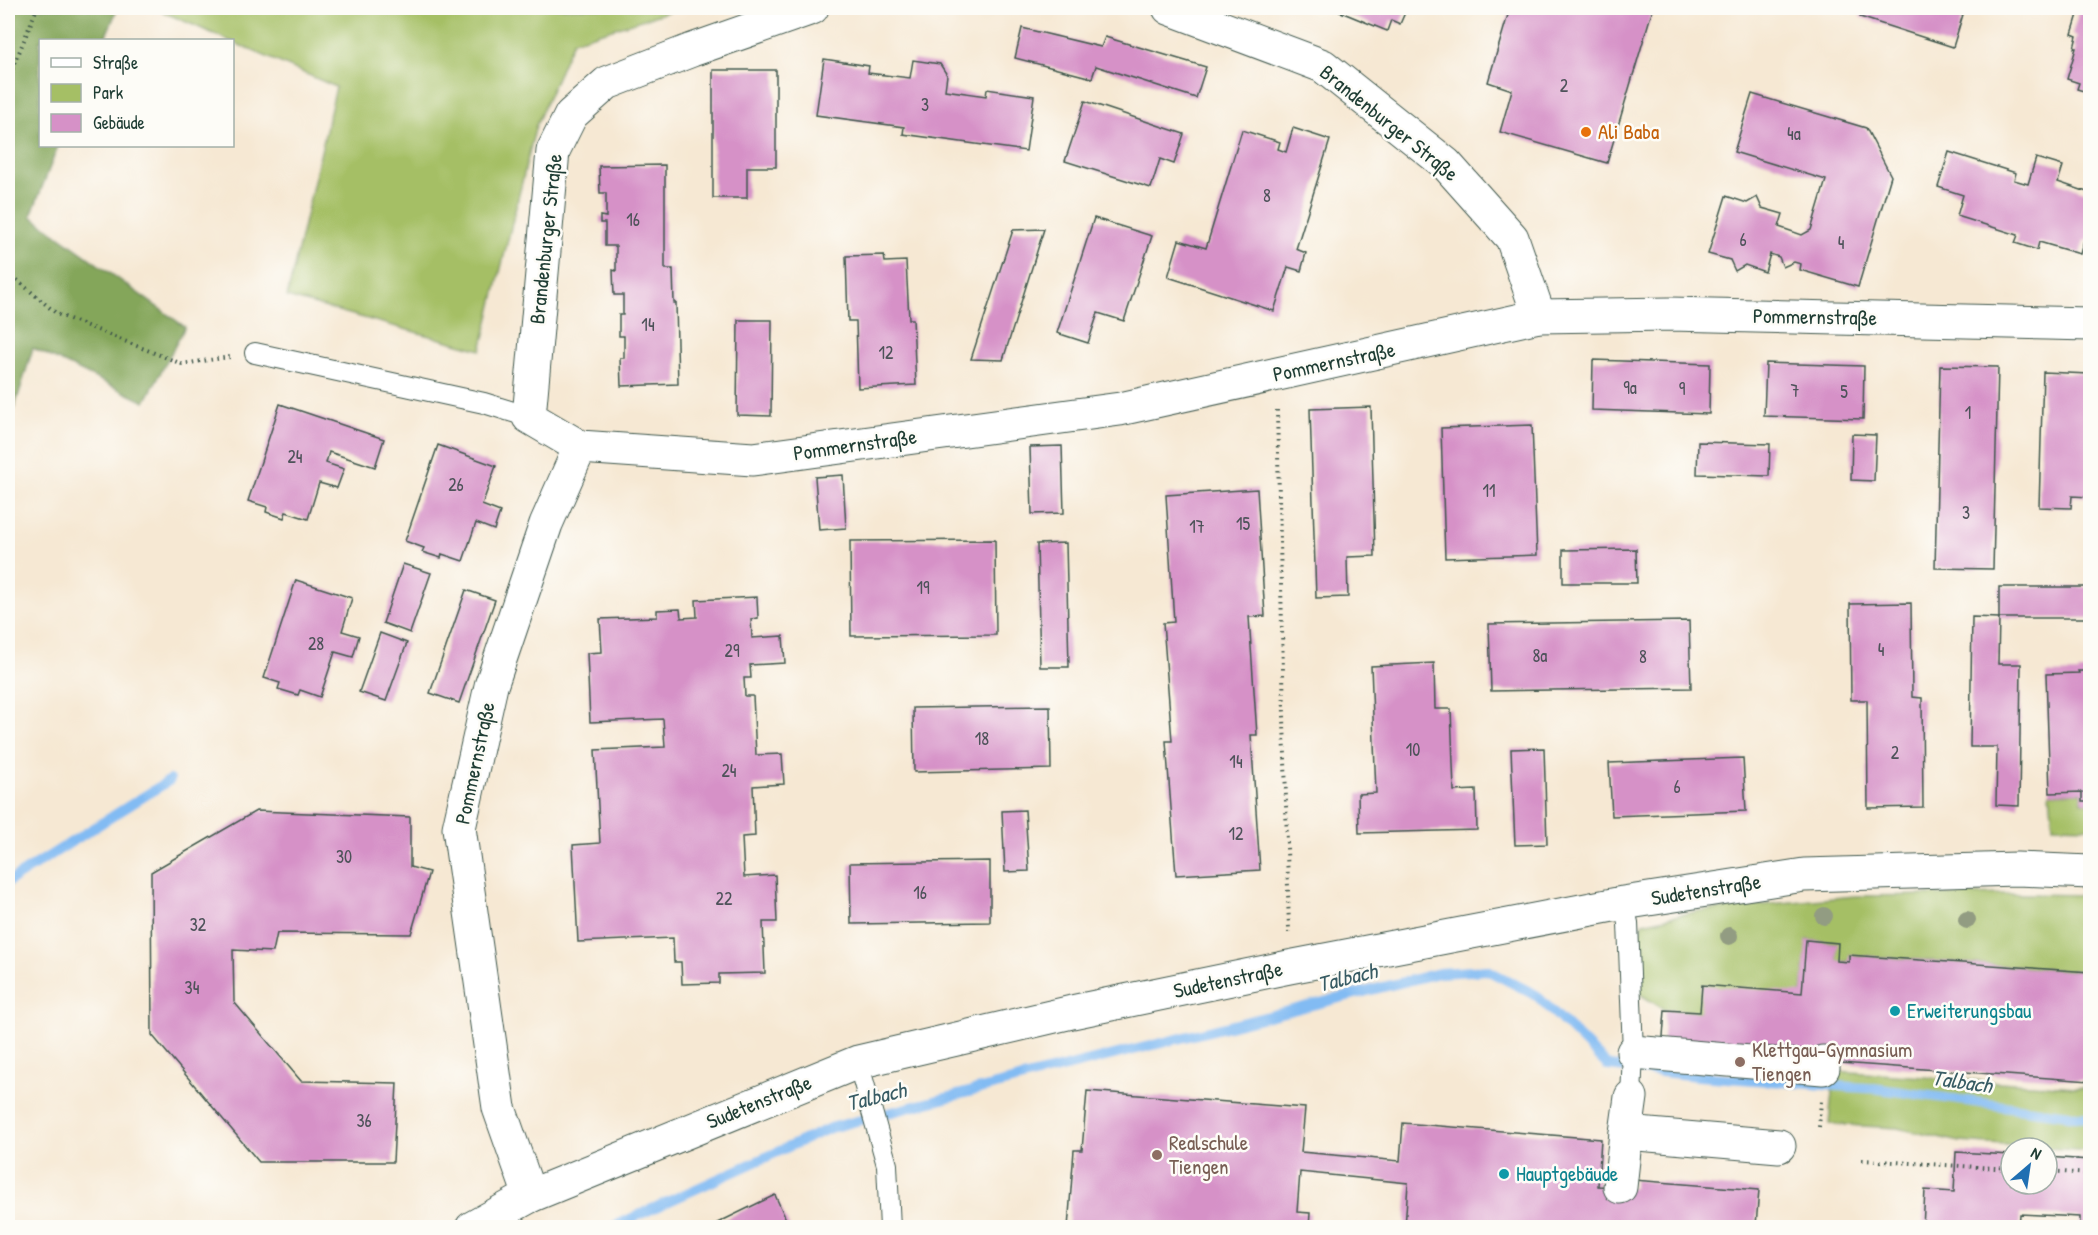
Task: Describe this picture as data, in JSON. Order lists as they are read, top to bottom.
{
  "streets": {
    "street": ["Brandenburger Straße", "Pommernstraße", "Sudetenstraße"]
  },
  "crossings": [
    ["Brandenburger Straße", "Pommernstraße"],
    ["Pommernstraße", "Sudetenstraße"]
  ],
  "water": ["Talbach"],
  "places": [
    "Ali Baba",
    "Erweiterungsbau",
    "Klettgau-Gymnasium Tiengen",
    "Realschule Tiengen",
    "Hauptgebäude"
  ],
  "house_numbers": [
    "2",
    "3",
    "4a",
    "8",
    "16",
    "6",
    "4",
    "14",
    "12",
    "9a",
    "9",
    "7",
    "5",
    "1",
    "24",
    "26",
    "11",
    "3",
    "15",
    "17",
    "19",
    "28",
    "4",
    "29",
    "8a",
    "8",
    "18",
    "10",
    "2",
    "14",
    "24",
    "6",
    "12",
    "30",
    "16",
    "22",
    "32",
    "34",
    "36"
  ],
  "legend": ["Straße", "Park", "Gebäude"],
  "north": "top right"
}
